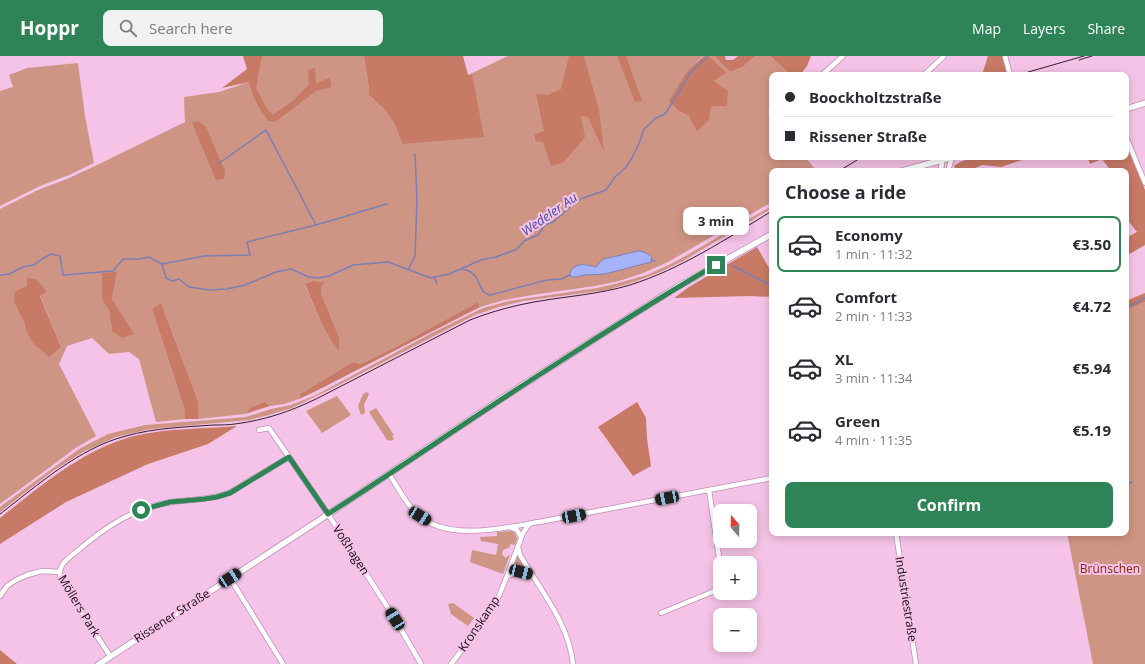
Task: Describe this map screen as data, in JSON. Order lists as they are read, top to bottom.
{
  "streets": {
    "main road": ["Rissener Straße"],
    "street": [
      "Voßhagen",
      "Industriestraße",
      "Möllers Park",
      "Kronskamp"
    ]
  },
  "crossings": [
    ["Voßhagen", "Rissener Straße"],
    ["Möllers Park", "Rissener Straße"]
  ],
  "water": ["Wedeler Au"],
  "parks": ["Brünschen"],
  "north": "top",
  "page": {
    "header": "Hoppr",
    "search": "Search here",
    "nav": ["Map", "Layers", "Share"],
    "banner": ["Boockholtzstraße", "Rissener Straße"],
    "heading": "Choose a ride",
    "bubble": "3 min",
    "list": [
      {
        "name": "Economy",
        "note": "1 min · 11:32",
        "value": "€3.50"
      },
      {
        "name": "Comfort",
        "note": "2 min · 11:33",
        "value": "€4.72"
      },
      {
        "name": "XL",
        "note": "3 min · 11:34",
        "value": "€5.94"
      },
      {
        "name": "Green",
        "note": "4 min · 11:35",
        "value": "€5.19"
      }
    ],
    "buttons": "Confirm",
    "map_buttons": ["+", "−"]
  }
}
